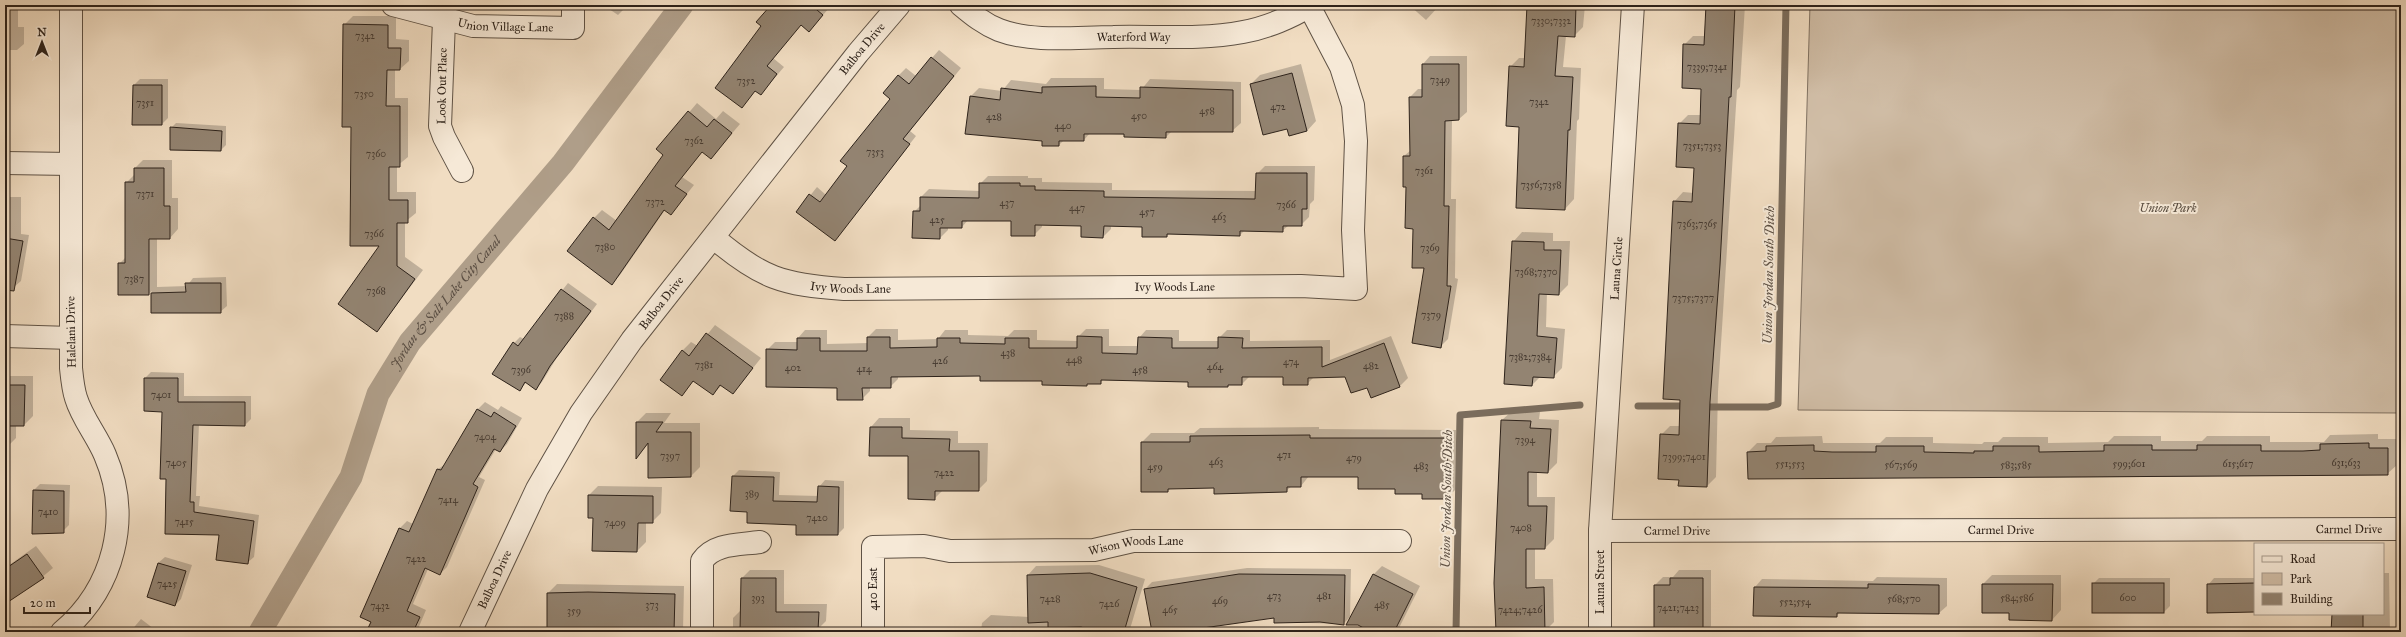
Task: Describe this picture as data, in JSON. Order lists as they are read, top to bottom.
{
  "streets": {
    "street": [
      "Union Village Lane",
      "Waterford Way",
      "Balboa Drive",
      "Look Out Place",
      "Launa Circle",
      "Ivy Woods Lane",
      "Halelani Drive",
      "Carmel Drive",
      "Wison Woods Lane",
      "Launa Street",
      "410 East"
    ]
  },
  "crossings": [
    ["Union Village Lane", "Look Out Place"],
    ["Waterford Way", "Ivy Woods Lane"],
    ["Balboa Drive", "Ivy Woods Lane"],
    ["Launa Circle", "Carmel Drive"],
    ["Launa Circle", "Launa Street"],
    ["Carmel Drive", "Launa Street"],
    ["Wison Woods Lane", "410 East"]
  ],
  "water": ["Union Jordan South Ditch", "Jordan & Salt Lake City Canal"],
  "parks": ["Union Park"],
  "house_numbers": [
    "7330;7332",
    "7342",
    "7339;7341",
    "7349",
    "7352",
    "7350",
    "7342",
    "7351",
    "472",
    "458",
    "450",
    "428",
    "440",
    "7362",
    "7351;7353",
    "7353",
    "7360",
    "7361",
    "7356;7358",
    "7371",
    "7372",
    "437",
    "7366",
    "447",
    "457",
    "463",
    "425",
    "7363;7365",
    "7366",
    "7380",
    "7369",
    "7368;7370",
    "7387",
    "7368",
    "7375;7377",
    "7379",
    "7388",
    "438",
    "7382;7384",
    "448",
    "426",
    "474",
    "7381",
    "482",
    "464",
    "402",
    "414",
    "7396",
    "458",
    "7401",
    "7404",
    "7394",
    "471",
    "7397",
    "7399;7401",
    "479",
    "463",
    "7405",
    "631;633",
    "551;553",
    "599;601",
    "615;617",
    "567;569",
    "583;585",
    "483",
    "459",
    "7422",
    "389",
    "7414",
    "7410",
    "7420",
    "7415",
    "7409",
    "7408",
    "7422",
    "7425",
    "473",
    "481",
    "393",
    "584;586",
    "600",
    "7428",
    "568;570",
    "469",
    "552;554",
    "7426",
    "373",
    "485",
    "7432",
    "7421;7423",
    "465",
    "7424;7426",
    "359"
  ],
  "legend": ["Road", "Park", "Building"],
  "scale_bar": "20 m",
  "north": "top"
}
